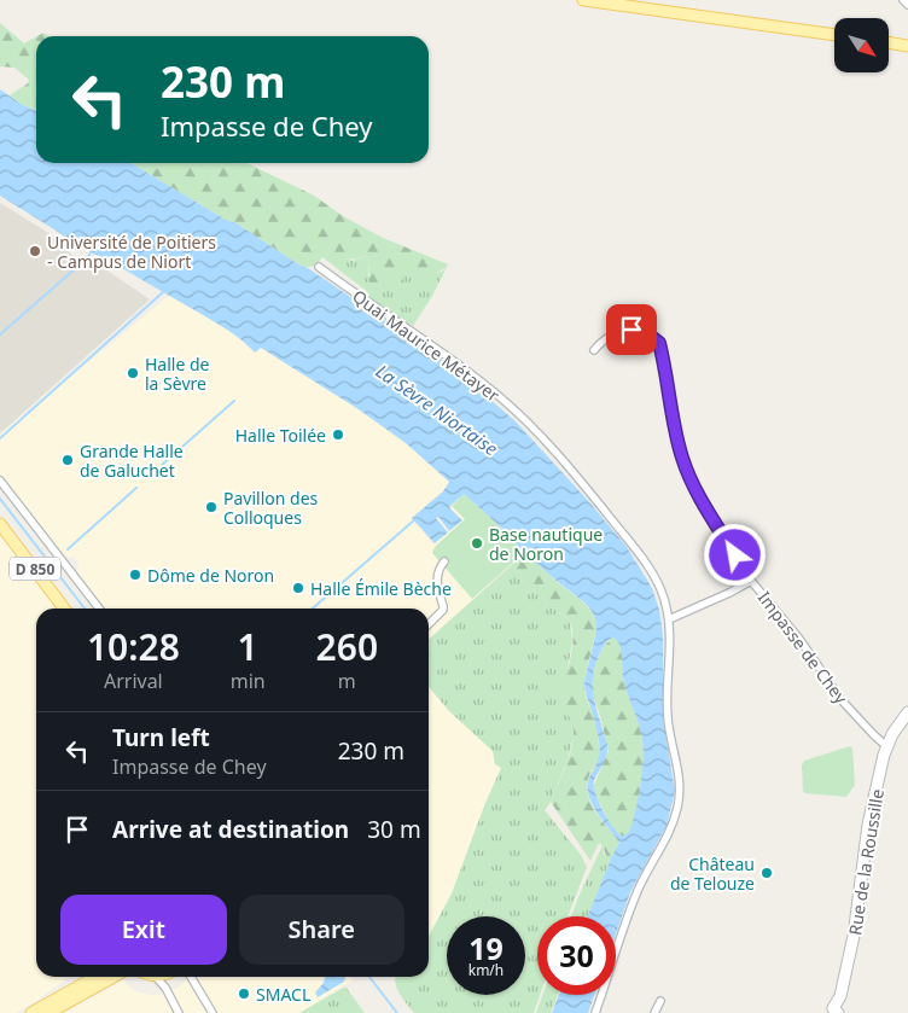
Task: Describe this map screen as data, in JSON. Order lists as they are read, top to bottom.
{
  "streets": {
    "main road": ["D 850"],
    "street": ["Quai Maurice Métayer", "Impasse de Chey", "Rue de la Roussille"]
  },
  "crossings": [
    ["Impasse de Chey", "Rue de la Roussille"]
  ],
  "water": ["La Sèvre Niortaise"],
  "places": [
    "Université de Poitiers - Campus de Niort",
    "Halle de la Sèvre",
    "Halle Toilée",
    "Grande Halle de Galuchet",
    "Pavillon des Colloques",
    "Base nautique de Noron",
    "Dôme de Noron",
    "Halle Émile Bèche",
    "Château de Telouze",
    "SMACL"
  ],
  "north": "bottom right",
  "page": {
    "turn": ["230 m", "Impasse de Chey"],
    "eta": [
      "10:28",
      "Arrival",
      "1",
      "min",
      "260",
      "m"
    ],
    "list": [
      {
        "name": "Turn left",
        "note": "Impasse de Chey",
        "value": "230 m"
      },
      {
        "name": "Arrive at destination",
        "value": "30 m"
      }
    ],
    "buttons": ["Exit", "Share"],
    "speed": "19 km/h",
    "limit": "30"
  }
}
